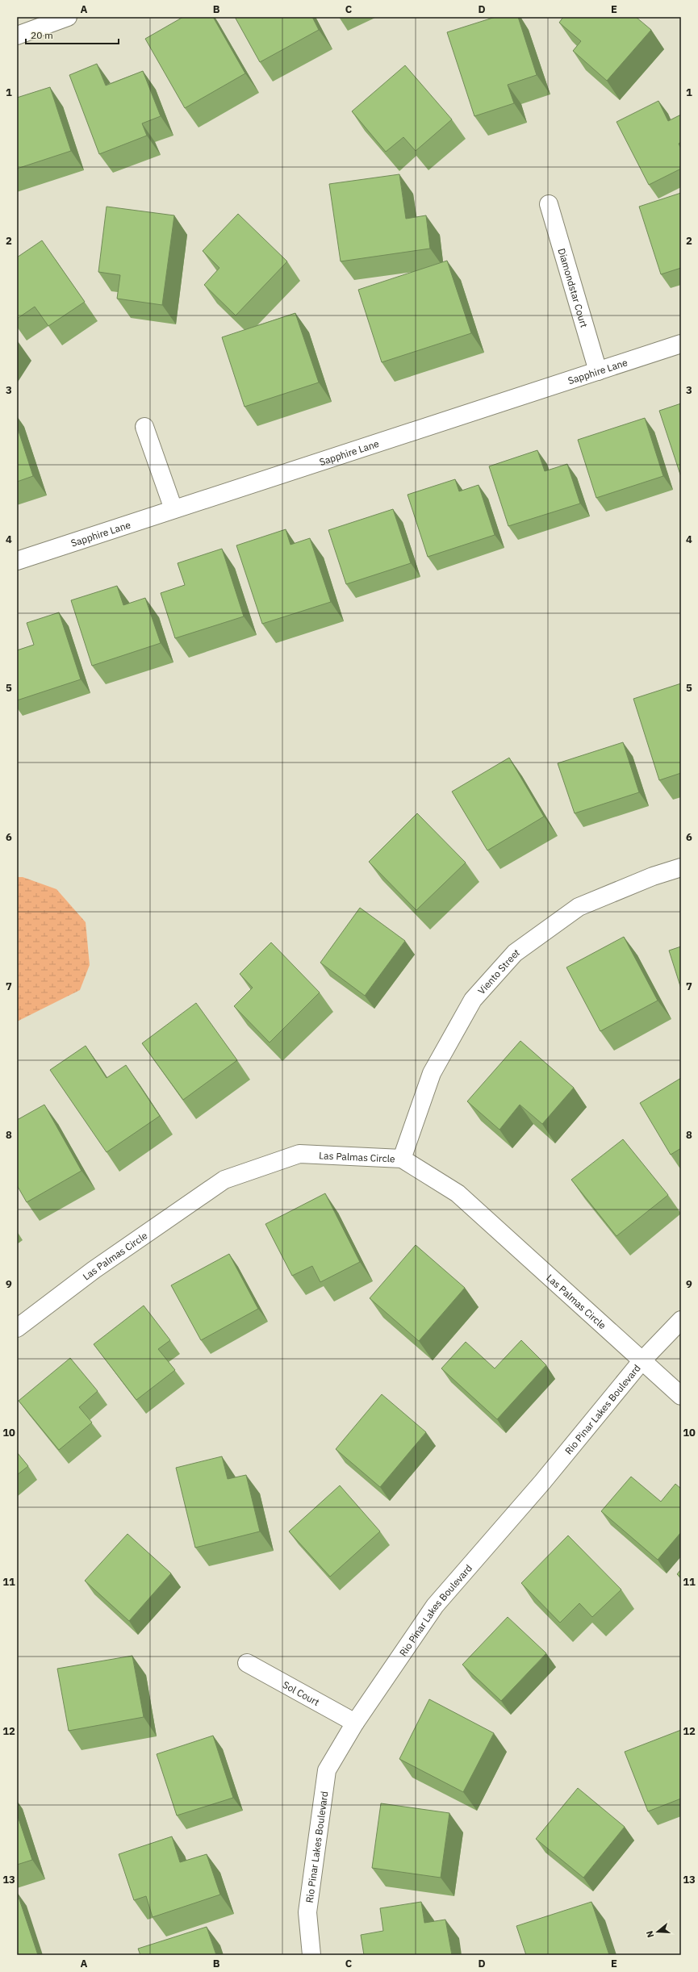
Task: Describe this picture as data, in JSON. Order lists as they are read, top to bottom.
{
  "streets": {
    "street": [
      "Diamondstar Court",
      "Sapphire Lane",
      "Viento Street",
      "Las Palmas Circle",
      "Rio Pinar Lakes Boulevard",
      "Sol Court"
    ]
  },
  "crossings": [
    ["Diamondstar Court", "Sapphire Lane"],
    ["Viento Street", "Las Palmas Circle"],
    ["Las Palmas Circle", "Rio Pinar Lakes Boulevard"],
    ["Rio Pinar Lakes Boulevard", "Sol Court"]
  ],
  "scale_bar": "20 m",
  "north": "left",
  "grid": {
    "columns": [
      "A",
      "B",
      "C",
      "D",
      "E"
    ],
    "rows": [
      "1",
      "2",
      "3",
      "4",
      "5",
      "6",
      "7",
      "8",
      "9",
      "10",
      "11",
      "12",
      "13"
    ]
  }
}
